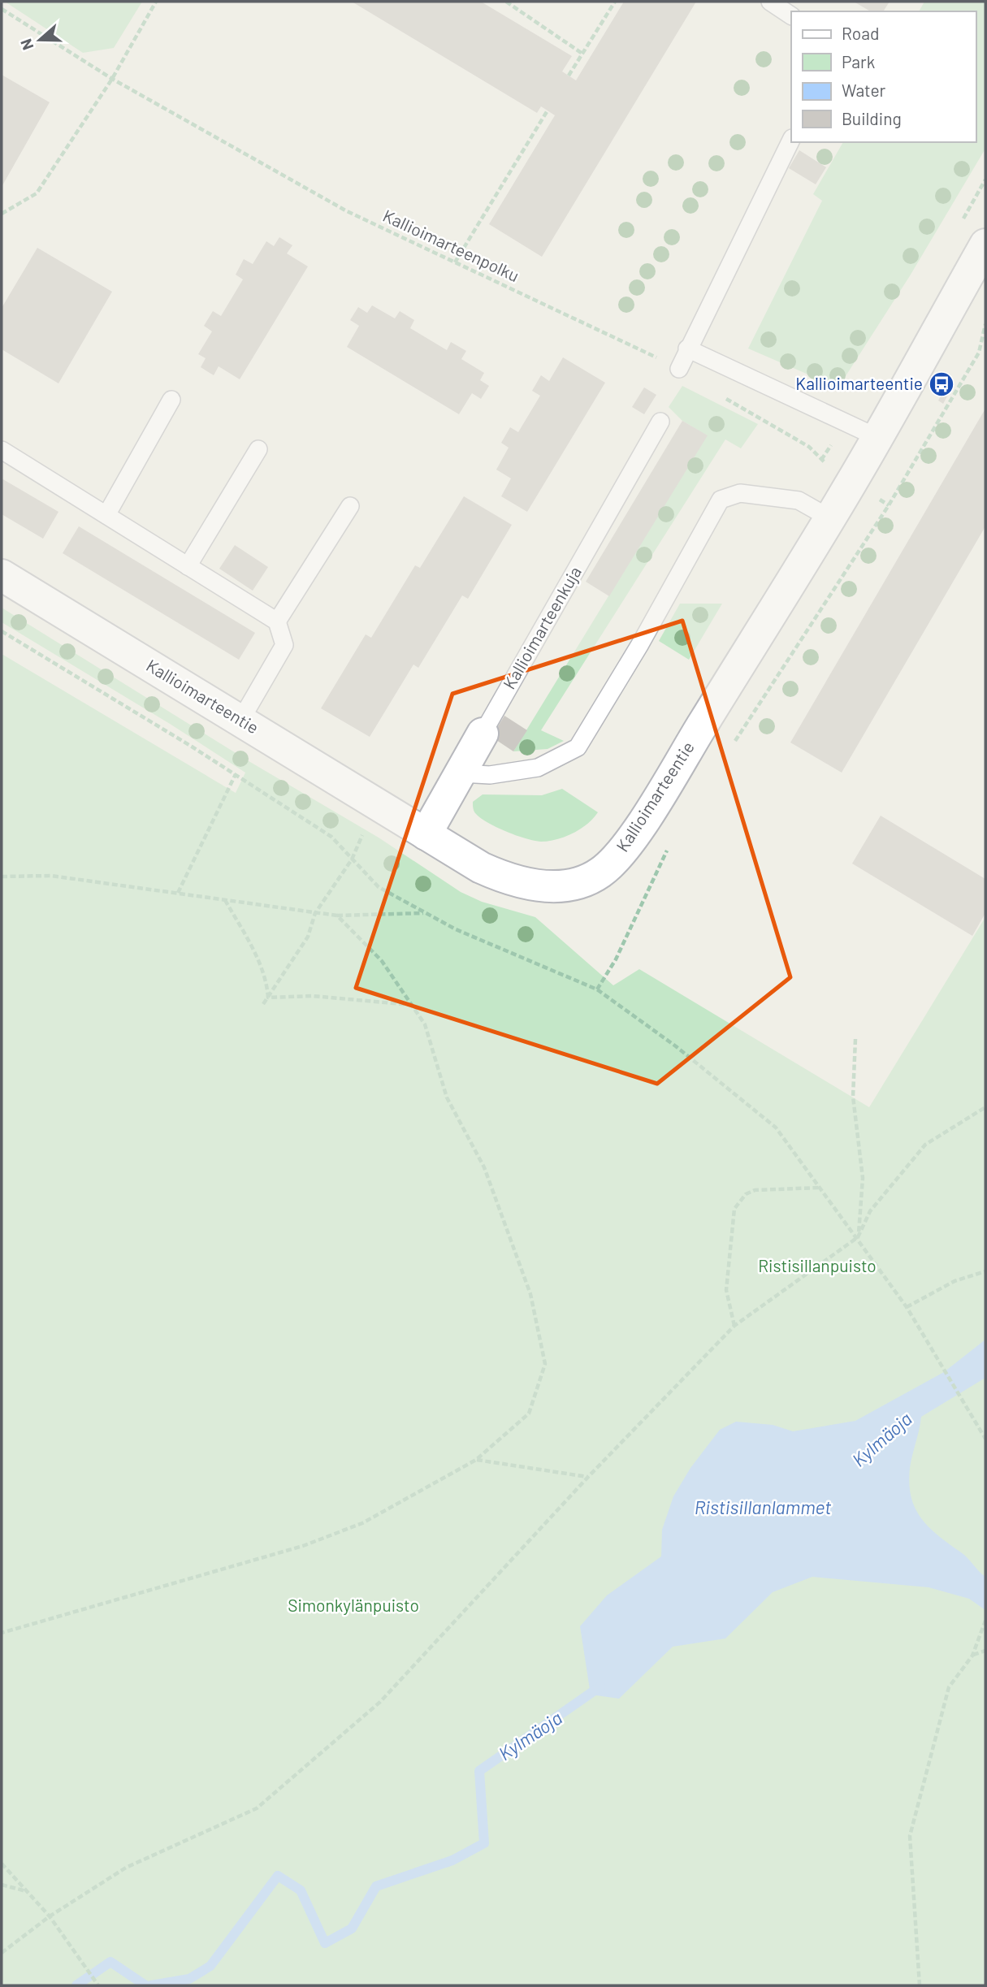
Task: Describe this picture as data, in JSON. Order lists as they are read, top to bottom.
{
  "streets": {
    "street": ["Kallioimarteenkuja", "Kallioimarteentie"],
    "path": ["Kallioimarteenpolku"]
  },
  "crossings": [
    ["Kallioimarteenkuja", "Kallioimarteentie"]
  ],
  "water": ["Kylmäoja", "Ristisillanlammet"],
  "parks": ["Ristisillanpuisto", "Simonkylänpuisto"],
  "places": {
    "bus stop": ["Kallioimarteentie"]
  },
  "legend": [
    "Road",
    "Park",
    "Water",
    "Building"
  ],
  "north": "left"
}
